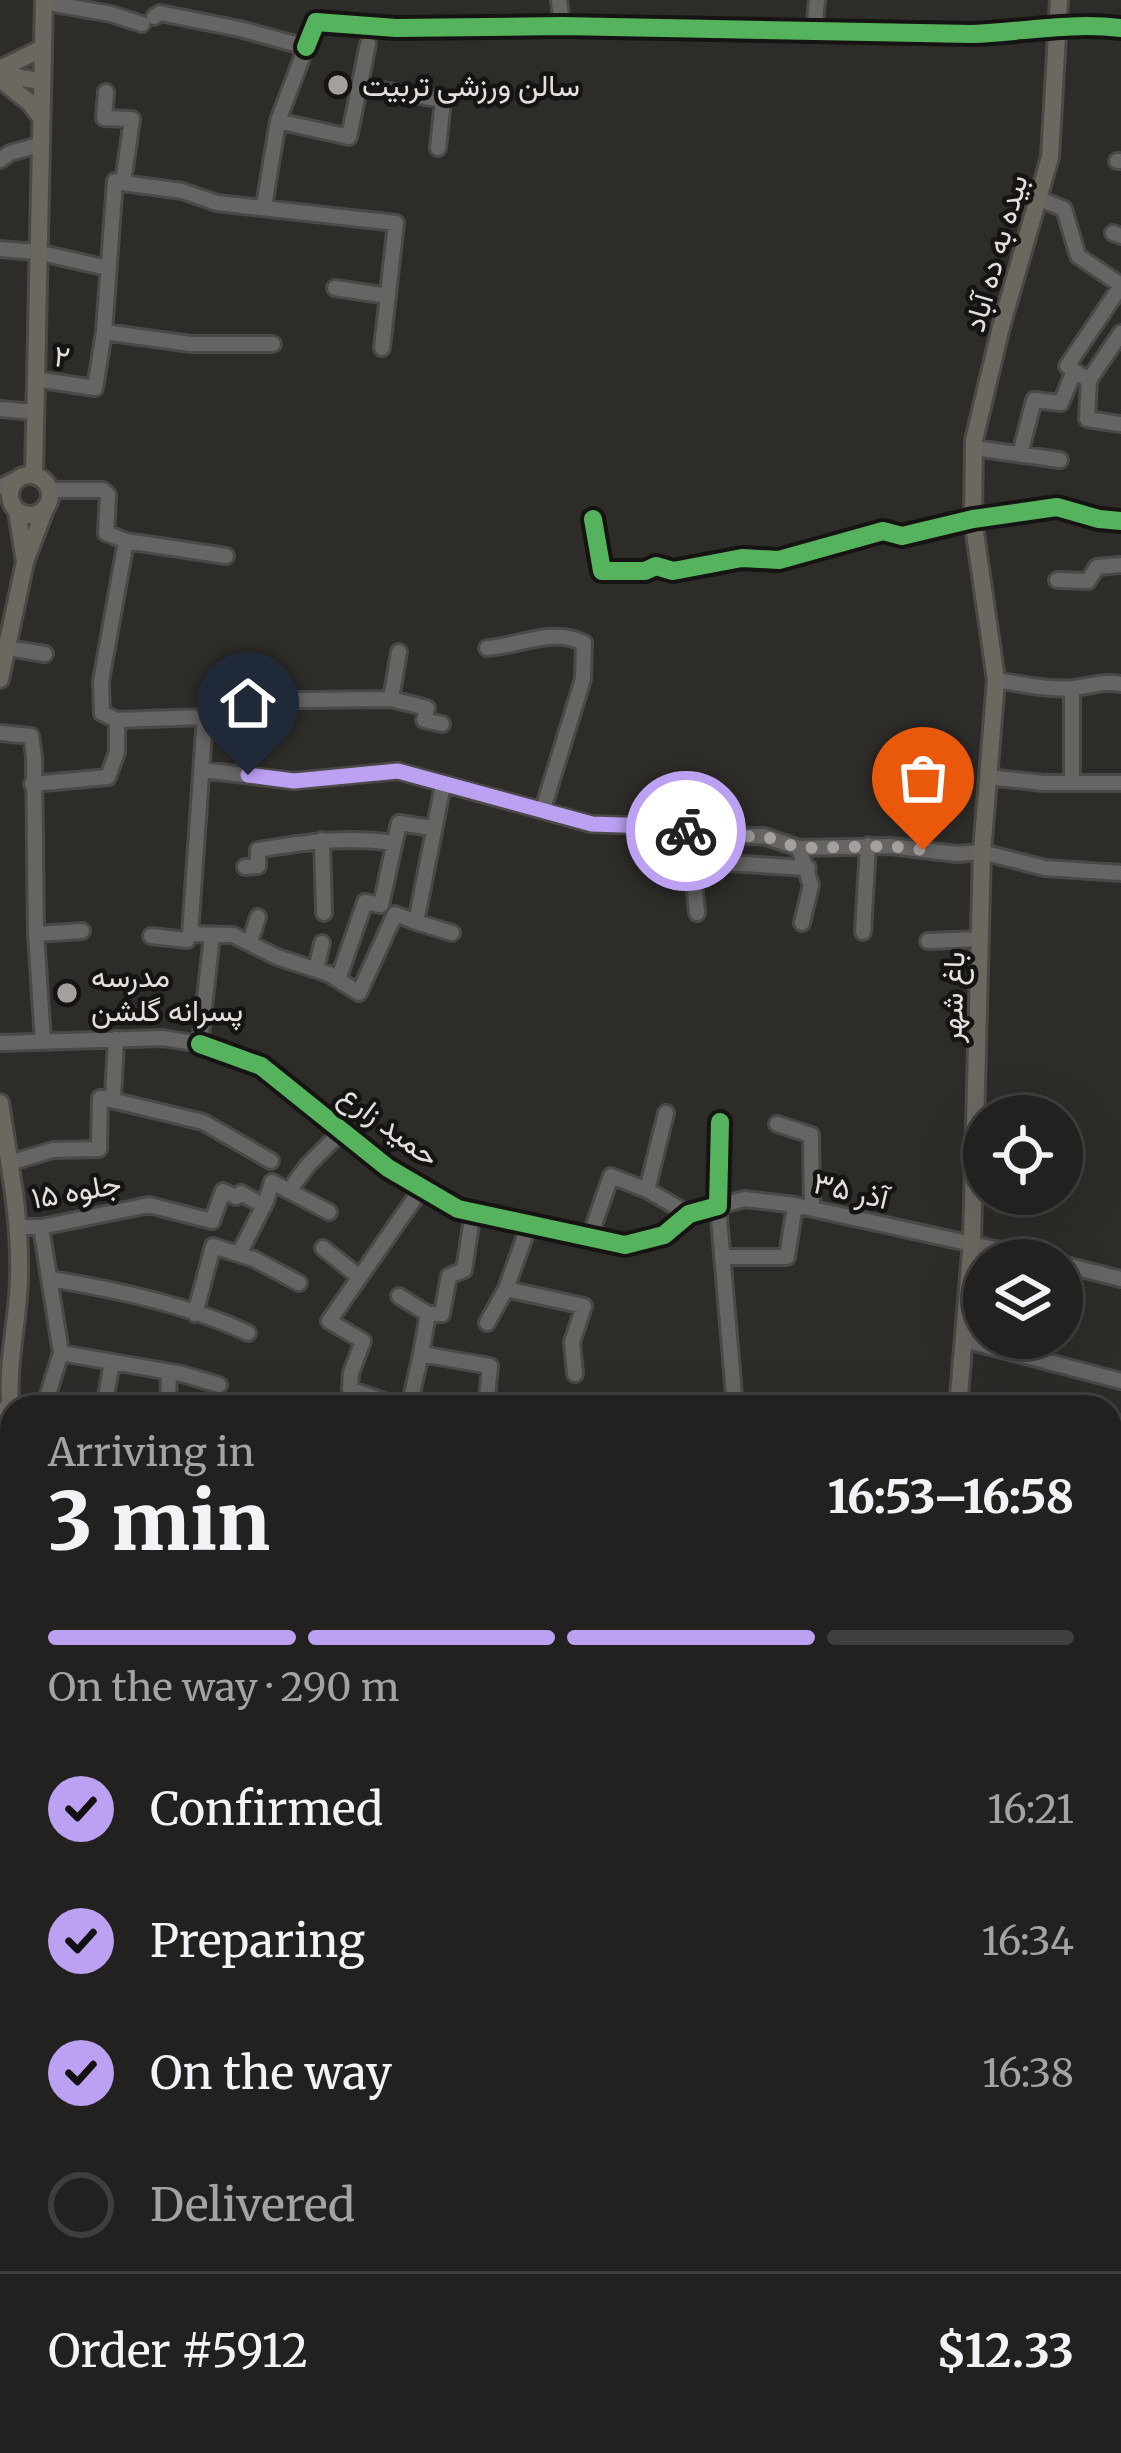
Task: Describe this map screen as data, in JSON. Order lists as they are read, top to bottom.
{
  "streets": {
    "main road": ["بیده به ده آباد", "باغ شهر"],
    "street": [
      "۲",
      "حمید زارع",
      "جلوه ۱۵",
      "آذر ۳۵"
    ]
  },
  "crossings": [
    ["بیده به ده آباد", "باغ شهر"],
    ["حمید زارع", "آذر ۳۵"]
  ],
  "places": ["سالن ورزشی تربیت", "مدرسه پسرانه گلشن"],
  "page": {
    "heading": ["3 min", "Arriving in", "16:53–16:58"],
    "panel": ["Order #5912", "$12.33"],
    "bar": "On the way · 290 m",
    "list": [
      ["Confirmed", "16:21"],
      ["Preparing", "16:34"],
      ["On the way", "16:38"],
      "Delivered"
    ]
  }
}
